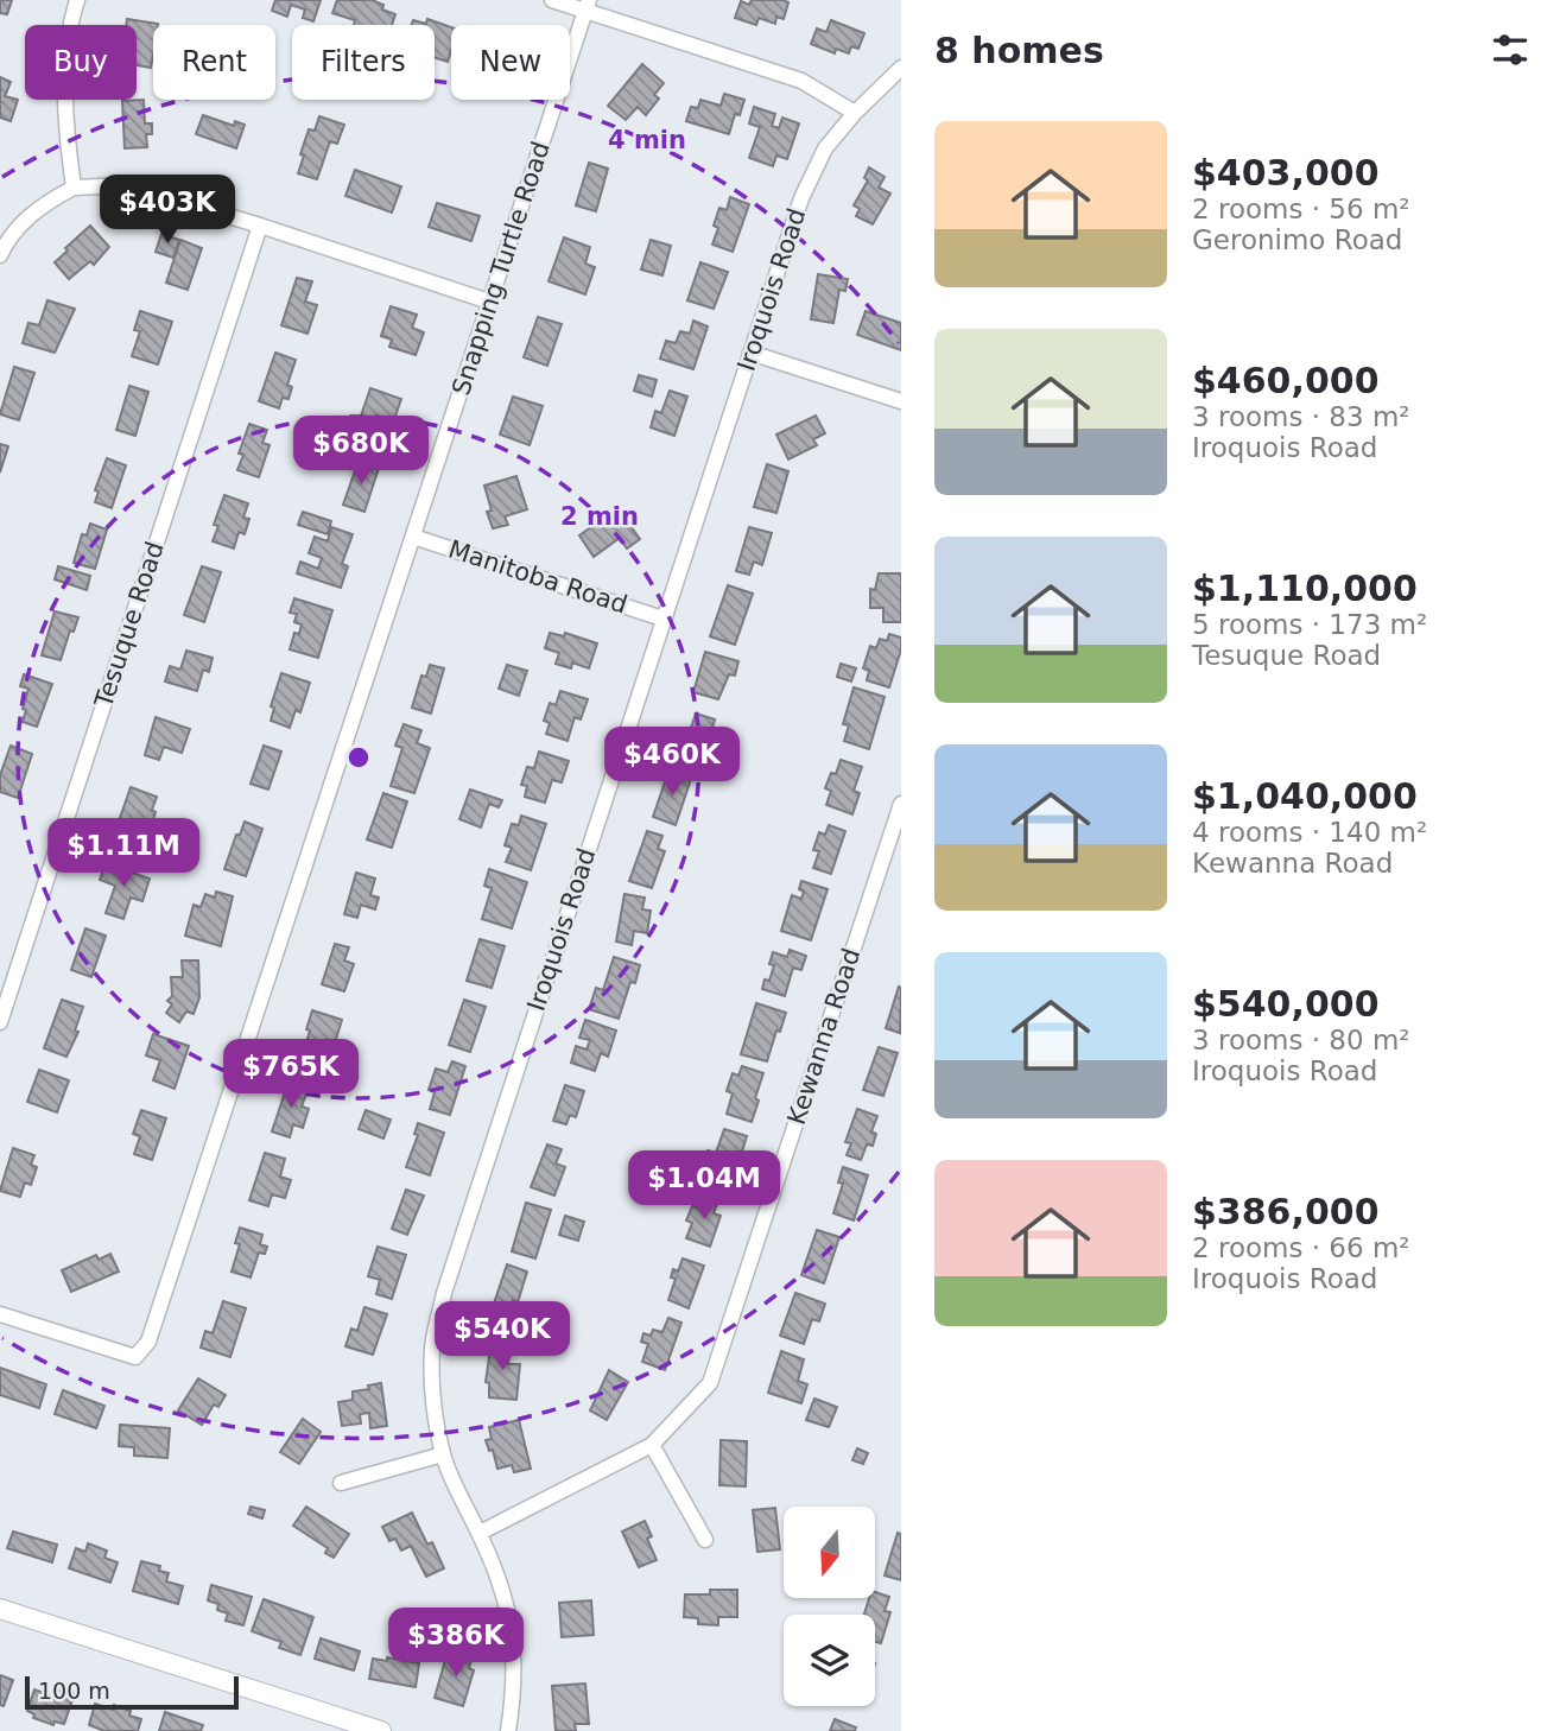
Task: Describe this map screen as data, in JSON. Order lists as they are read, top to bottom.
{
  "streets": {
    "street": [
      "Snapping Turtle Road",
      "Iroquois Road",
      "Manitoba Road",
      "Tesuque Road",
      "Kewanna Road"
    ]
  },
  "crossings": [
    ["Snapping Turtle Road", "Manitoba Road"],
    ["Iroquois Road", "Manitoba Road"],
    ["Iroquois Road", "Kewanna Road"]
  ],
  "scale_bar": "100 m",
  "north": "bottom",
  "page": {
    "heading": "8 homes",
    "chip": [
      "Buy",
      "Rent",
      "Filters",
      "New"
    ],
    "list": [
      {
        "name": "$403,000",
        "note": "2 rooms · 56 m² · Geronimo Road"
      },
      {
        "name": "$460,000",
        "note": "3 rooms · 83 m² · Iroquois Road"
      },
      {
        "name": "$1,110,000",
        "note": "5 rooms · 173 m² · Tesuque Road"
      },
      {
        "name": "$1,040,000",
        "note": "4 rooms · 140 m² · Kewanna Road"
      },
      {
        "name": "$540,000",
        "note": "3 rooms · 80 m² · Iroquois Road"
      },
      {
        "name": "$386,000",
        "note": "2 rooms · 66 m² · Iroquois Road"
      }
    ],
    "price": [
      "$403K",
      "$680K",
      "$460K",
      "$1.11M",
      "$765K",
      "$1.04M",
      "$540K",
      "$386K"
    ],
    "scale": "100 m"
  },
  "rings": ["4 min", "2 min"]
}
